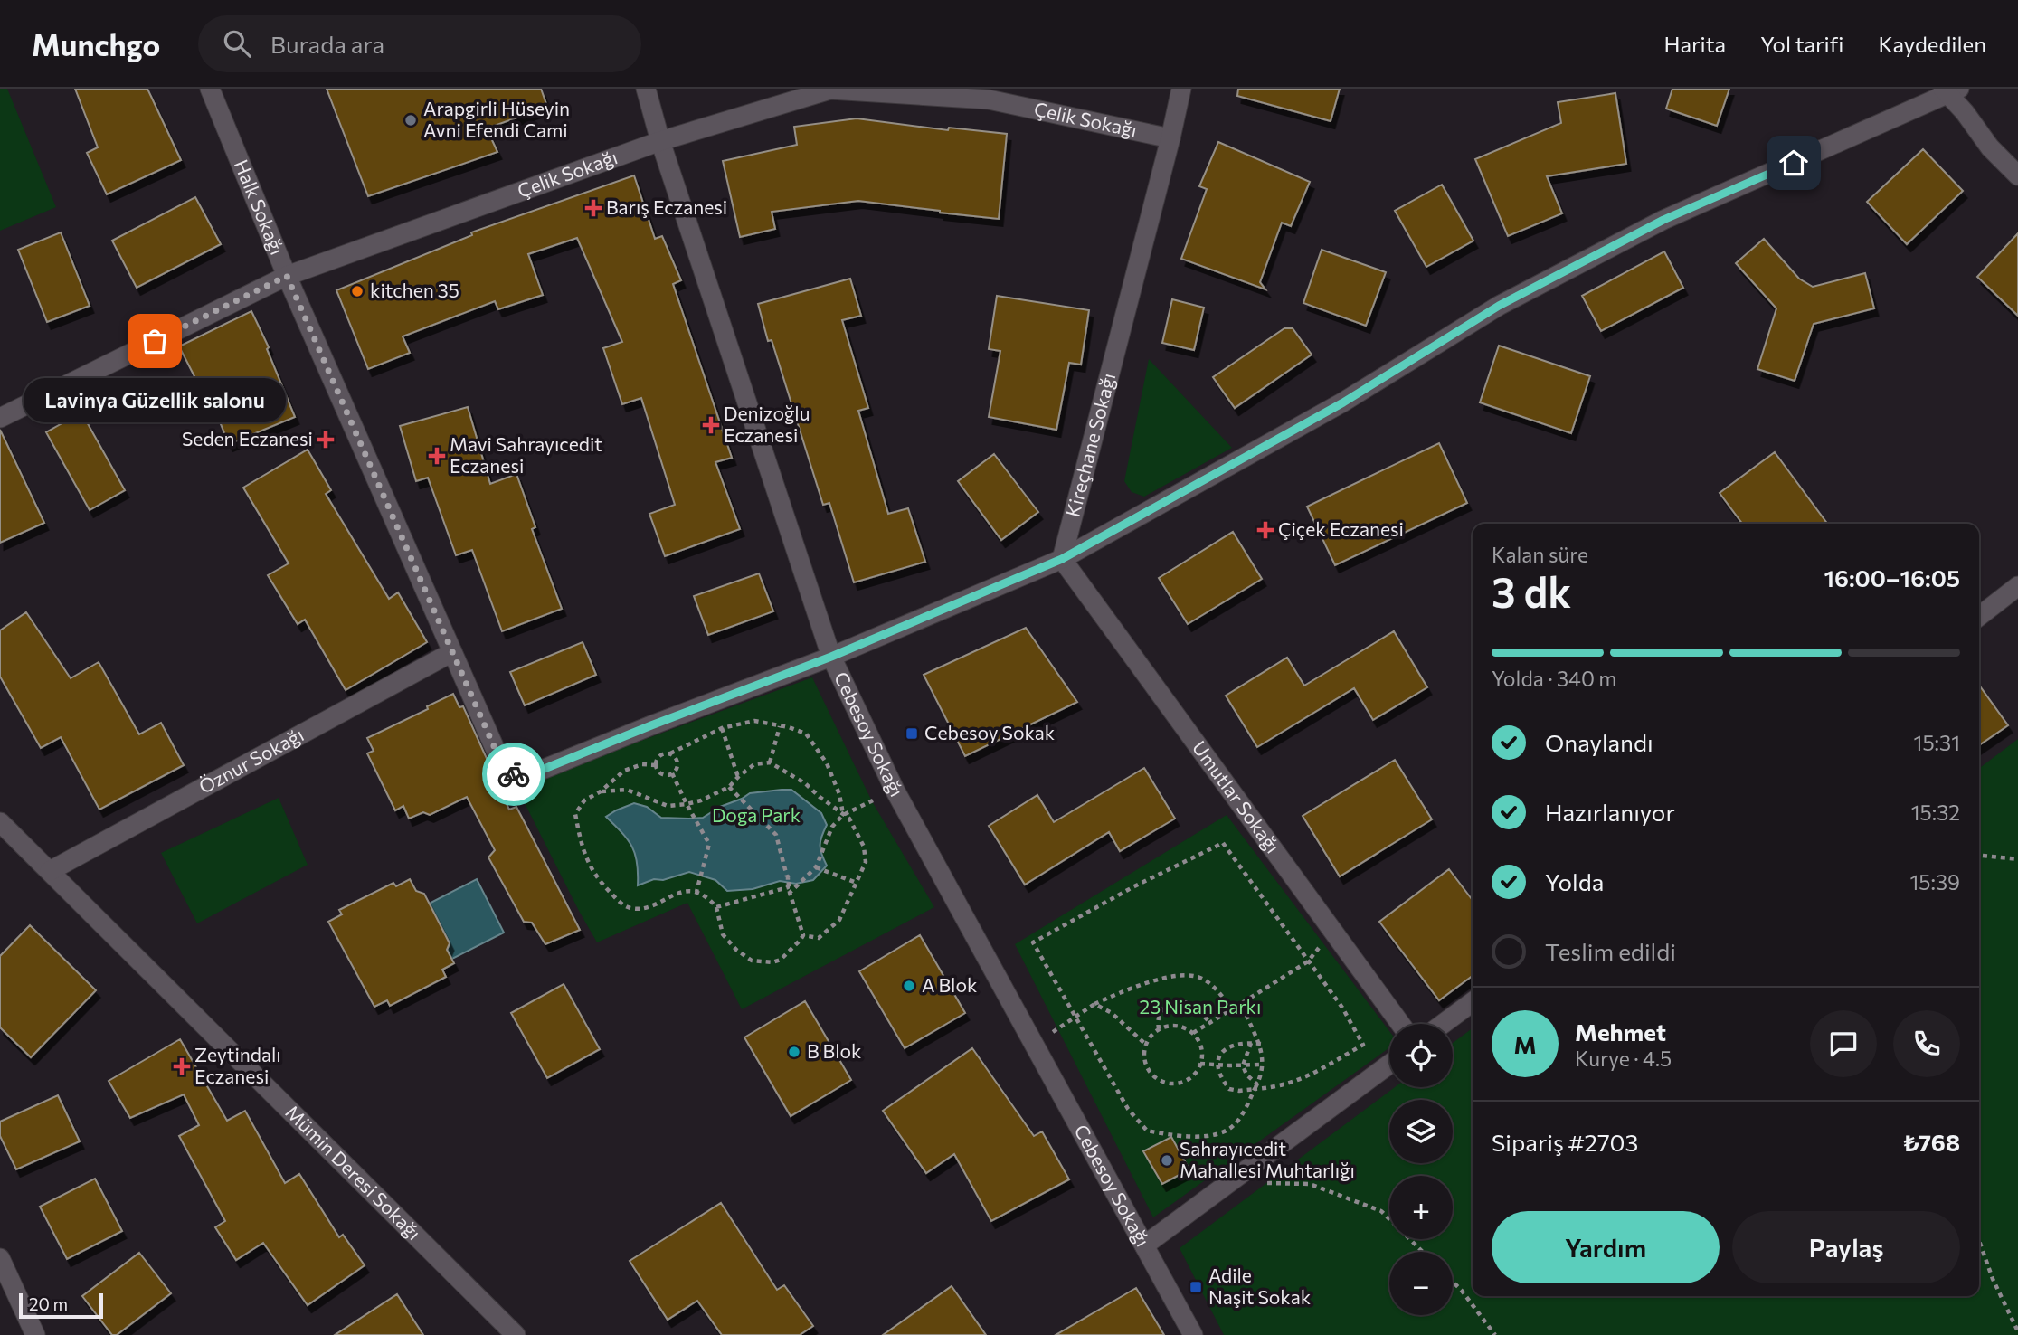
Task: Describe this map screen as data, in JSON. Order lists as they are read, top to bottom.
{
  "streets": {
    "street": [
      "Çelik Sokağı",
      "Halk Sokağı",
      "Kireçhane Sokağı",
      "Cebesoy Sokağı",
      "Öznur Sokağı",
      "Umutlar Sokağı",
      "Mümin Deresi Sokağı"
    ]
  },
  "crossings": [
    ["Çelik Sokağı", "Halk Sokağı"],
    ["Çelik Sokağı", "Kireçhane Sokağı"],
    ["Çelik Sokağı", "Cebesoy Sokağı"],
    ["Halk Sokağı", "Cebesoy Sokağı"],
    ["Halk Sokağı", "Öznur Sokağı"],
    ["Kireçhane Sokağı", "Umutlar Sokağı"],
    ["Öznur Sokağı", "Mümin Deresi Sokağı"]
  ],
  "parks": ["Doga Park", "23 Nisan Parkı"],
  "places": {
    "other": [
      "Arapgirli Hüseyin Avni Efendi Cami",
      "kitchen 35",
      "Lavinya Güzellik salonu",
      "A Blok",
      "B Blok",
      "Sahrayıcedit Mahallesi Muhtarlığı"
    ],
    "health": [
      "Barış Eczanesi",
      "Denizoğlu Eczanesi",
      "Seden Eczanesi",
      "Mavi Sahrayıcedit Eczanesi",
      "Çiçek Eczanesi",
      "Zeytindalı Eczanesi"
    ],
    "transit": ["Cebesoy Sokak", "Adile Naşit Sokak"]
  },
  "scale_bar": "20 m",
  "page": {
    "header": "Munchgo",
    "search": "Burada ara",
    "nav": ["Harita", "Yol tarifi", "Kaydedilen"],
    "bubble": "Lavinya Güzellik salonu",
    "heading": ["3 dk", "Kalan süre", "16:00–16:05"],
    "panel": [
      "Mehmet",
      "Kurye · 4.5",
      "Sipariş #2703",
      "₺768"
    ],
    "bar": "Yolda · 340 m",
    "list": [
      ["Onaylandı", "15:31"],
      ["Hazırlanıyor", "15:32"],
      ["Yolda", "15:39"],
      "Teslim edildi"
    ],
    "round": "M",
    "map_buttons": ["+", "−"],
    "buttons": ["Yardım", "Paylaş"],
    "scale": "20 m"
  }
}
